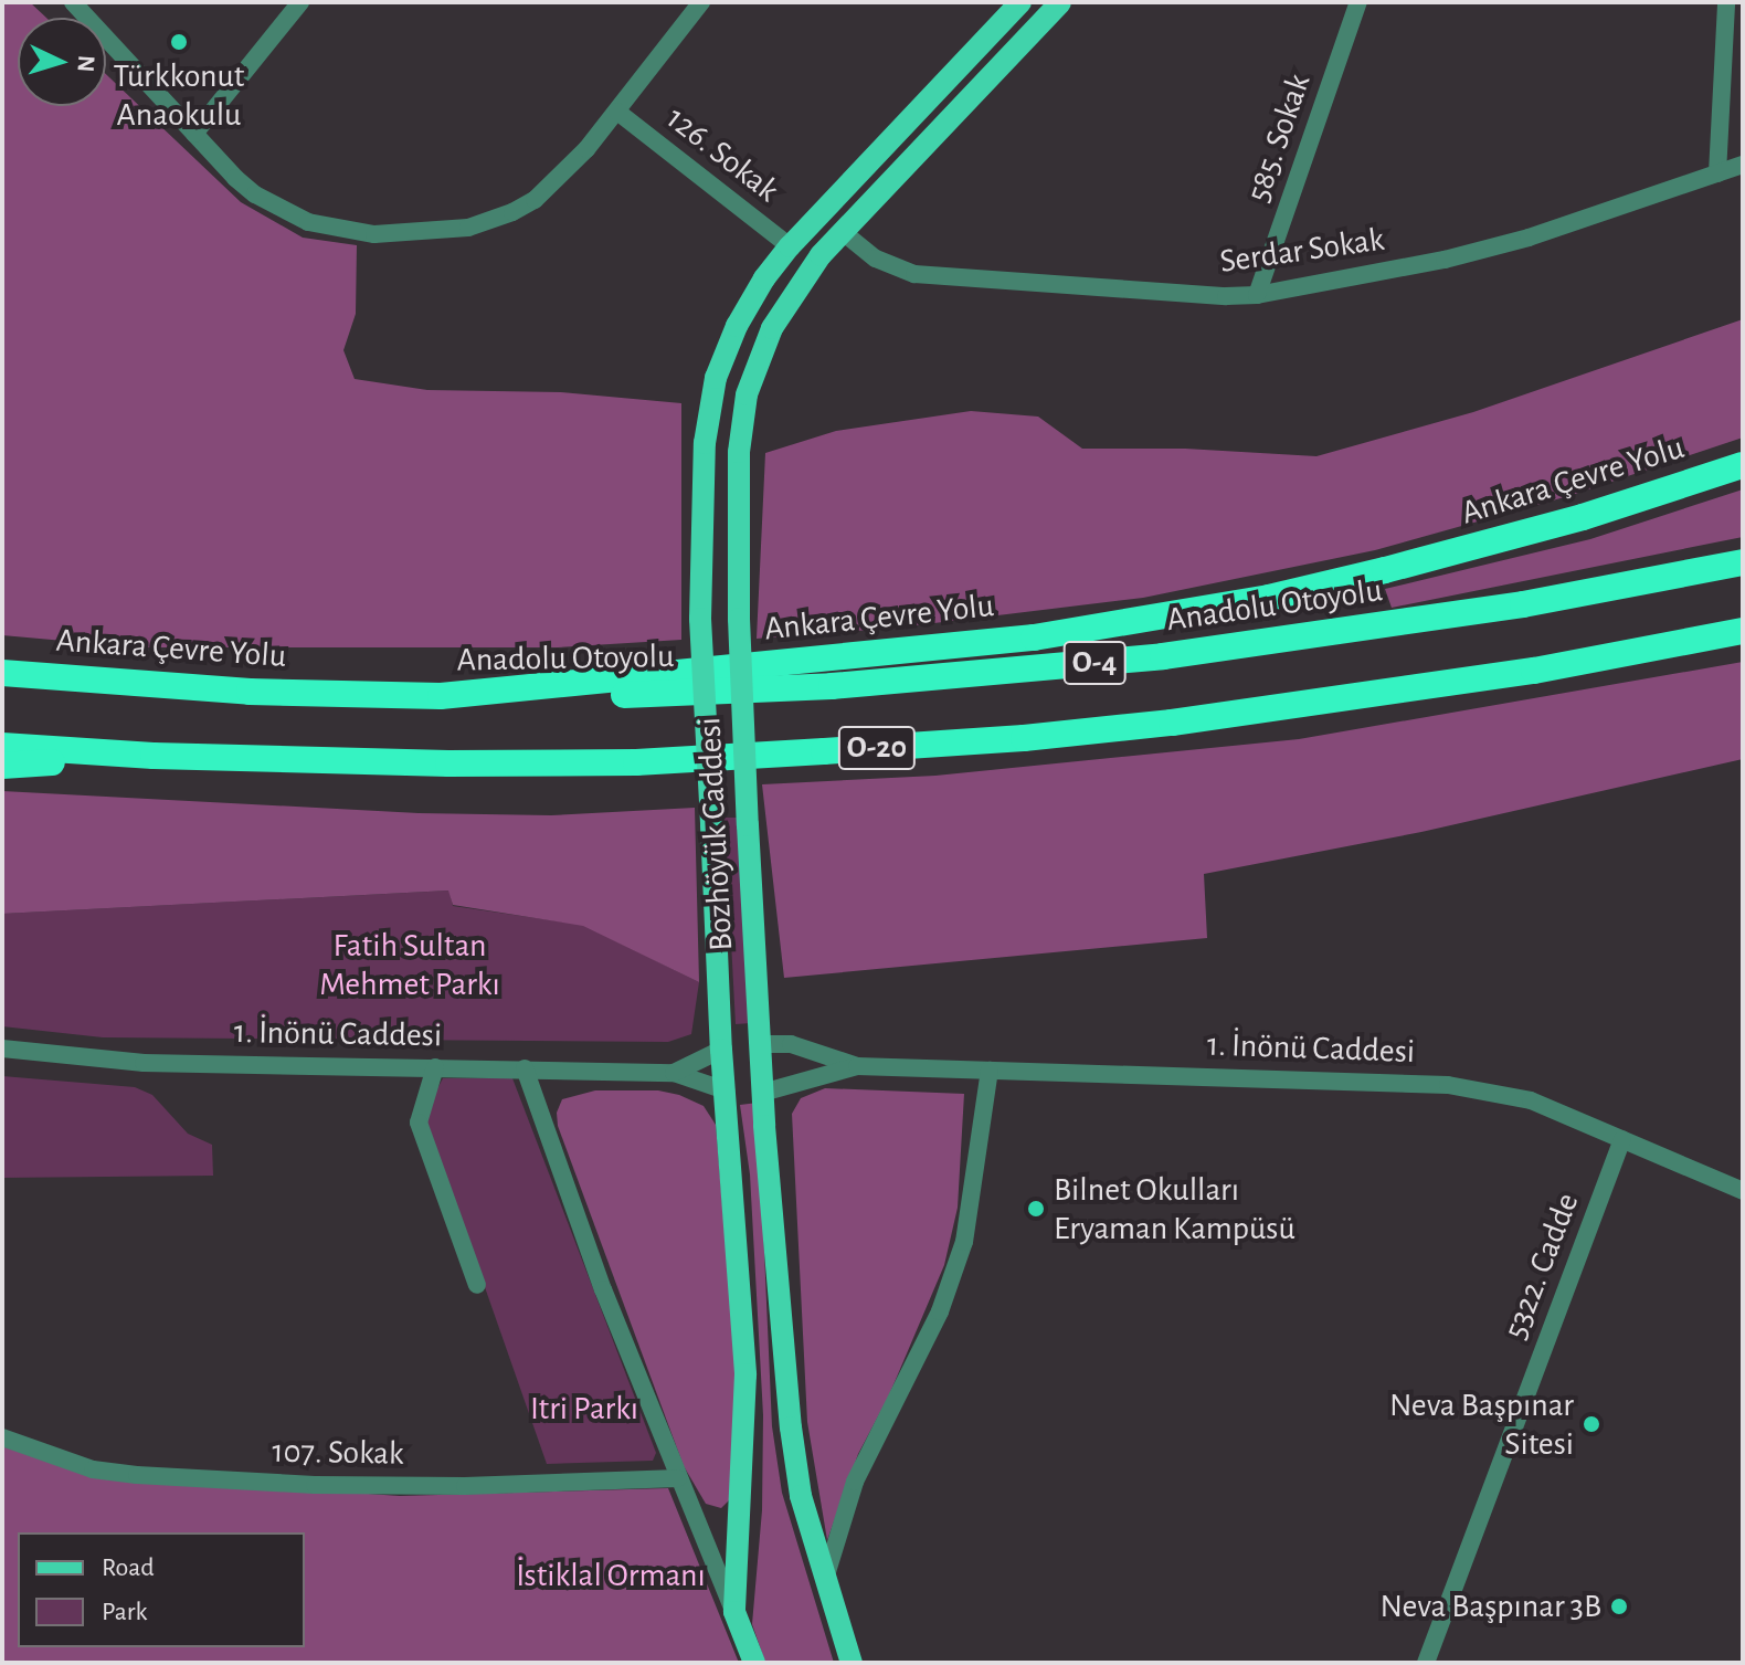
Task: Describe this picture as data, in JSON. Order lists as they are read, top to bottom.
{
  "streets": {
    "highway": [
      "Ankara Çevre Yolu",
      "Anadolu Otoyolu",
      "O-4",
      "O-20"
    ],
    "main road": ["Bozhöyük Caddesi"],
    "street": [
      "585. Sokak",
      "126. Sokak",
      "Serdar Sokak",
      "1. İnönü Caddesi",
      "5322. Cadde",
      "107. Sokak"
    ]
  },
  "crossings": [
    ["585. Sokak", "Serdar Sokak"],
    ["126. Sokak", "Bozhöyük Caddesi"],
    ["Serdar Sokak", "Bozhöyük Caddesi"],
    ["Ankara Çevre Yolu", "Anadolu Otoyolu"],
    ["Bozhöyük Caddesi", "1. İnönü Caddesi"],
    ["1. İnönü Caddesi", "5322. Cadde"]
  ],
  "parks": ["Fatih Sultan Mehmet Parkı", "Itri Parkı", "İstiklal Ormanı"],
  "places": [
    "Türkkonut Anaokulu",
    "Bilnet Okulları Eryaman Kampüsü",
    "Neva Başpınar Sitesi",
    "Neva Başpınar 3B"
  ],
  "legend": ["Road", "Park"],
  "north": "right"
}
